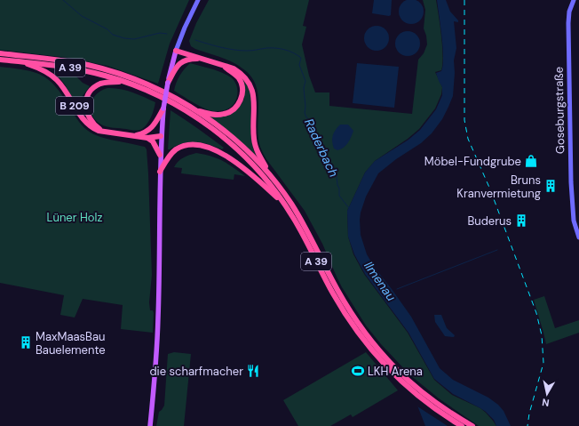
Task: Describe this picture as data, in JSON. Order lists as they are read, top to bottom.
{
  "streets": {
    "highway": ["A 39", "B 209"],
    "street": ["Goseburgstraße"]
  },
  "crossings": [
    ["A 39", "B 209"]
  ],
  "water": ["Raderbach", "Ilmenau"],
  "parks": ["Lüner Holz"],
  "places": {
    "shop": ["Möbel-Fundgrube"],
    "building": ["Bruns Kranvermietung", "Buderus", "MaxMaasBau Bauelemente"],
    "restaurant": ["die scharfmacher"],
    "sports": ["LKH Arena"]
  },
  "north": "bottom"
}
